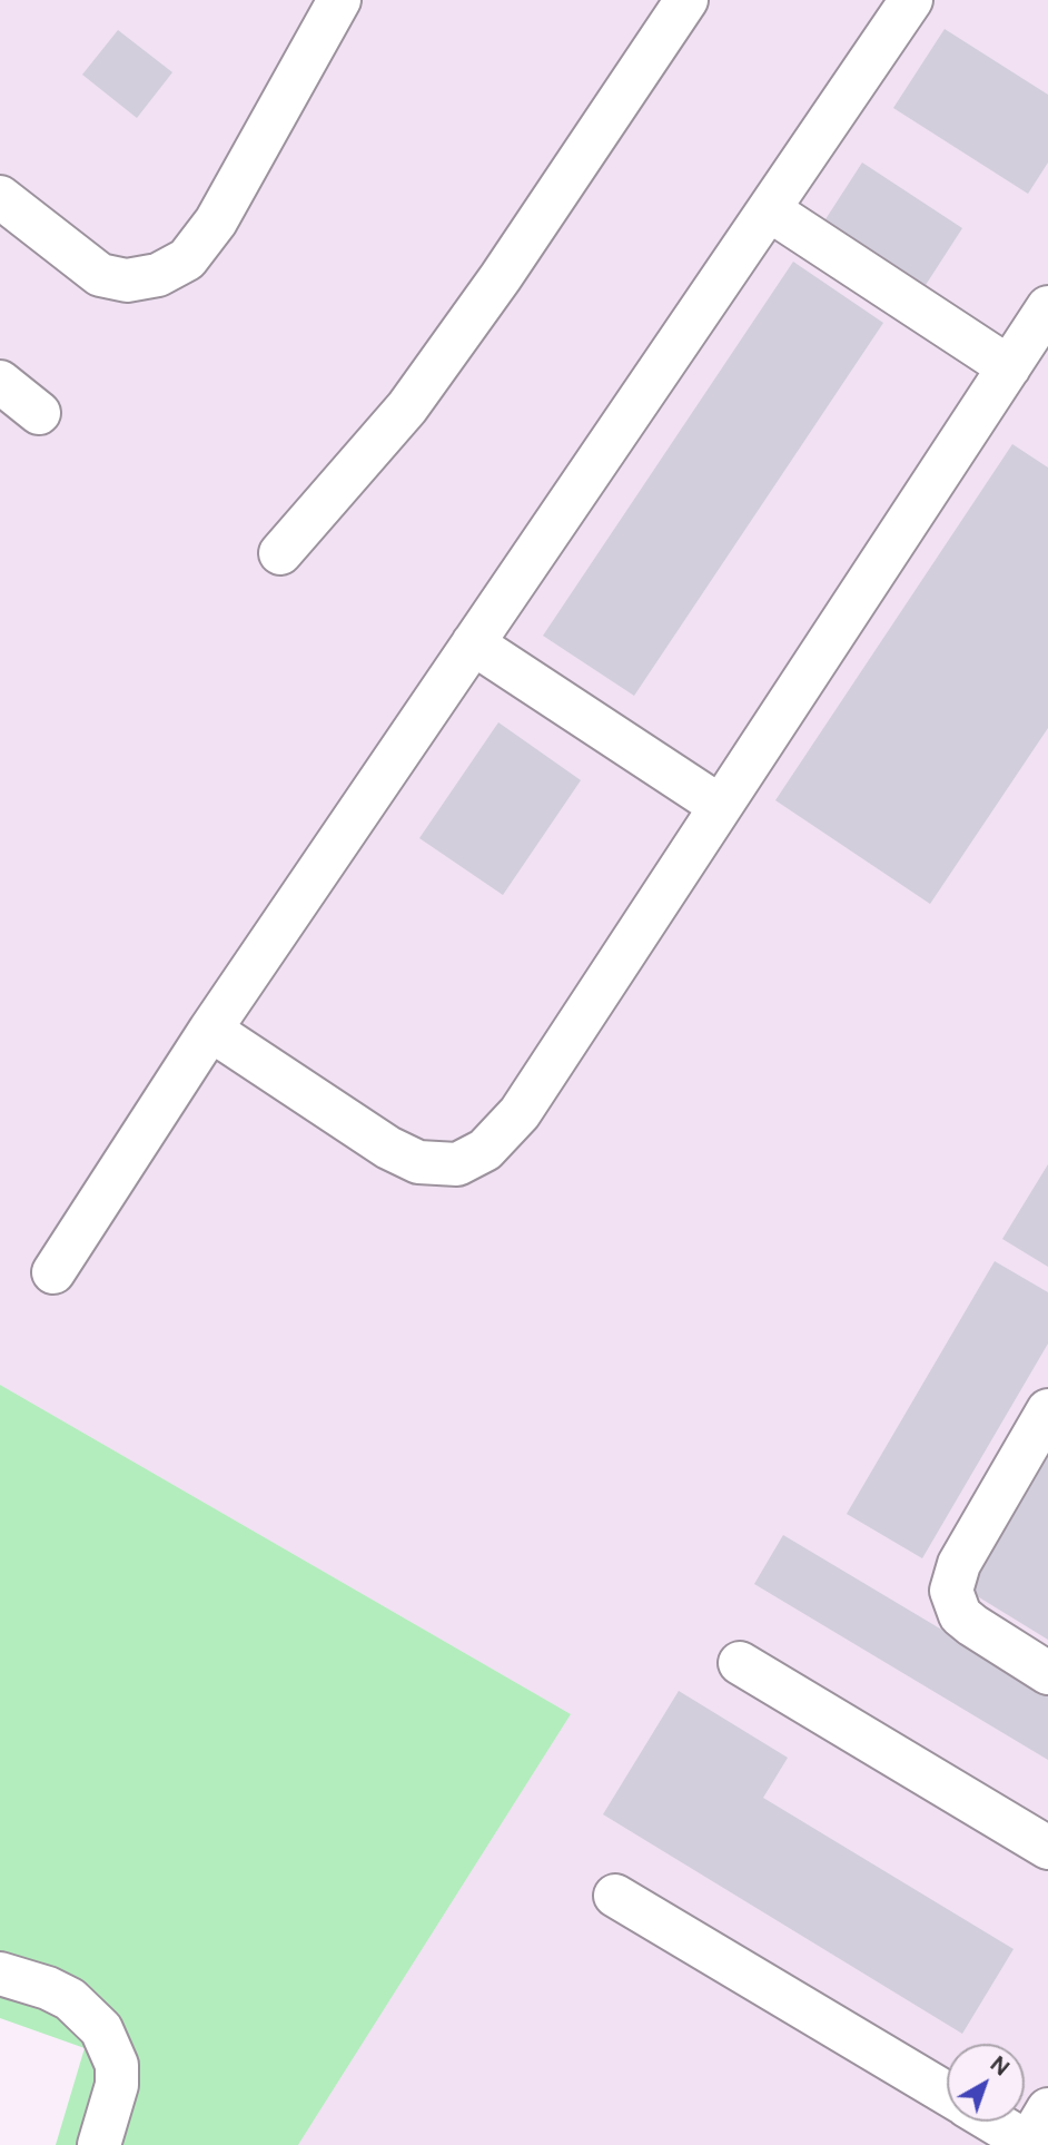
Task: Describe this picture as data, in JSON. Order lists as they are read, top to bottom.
{
  "north": "top right"
}
